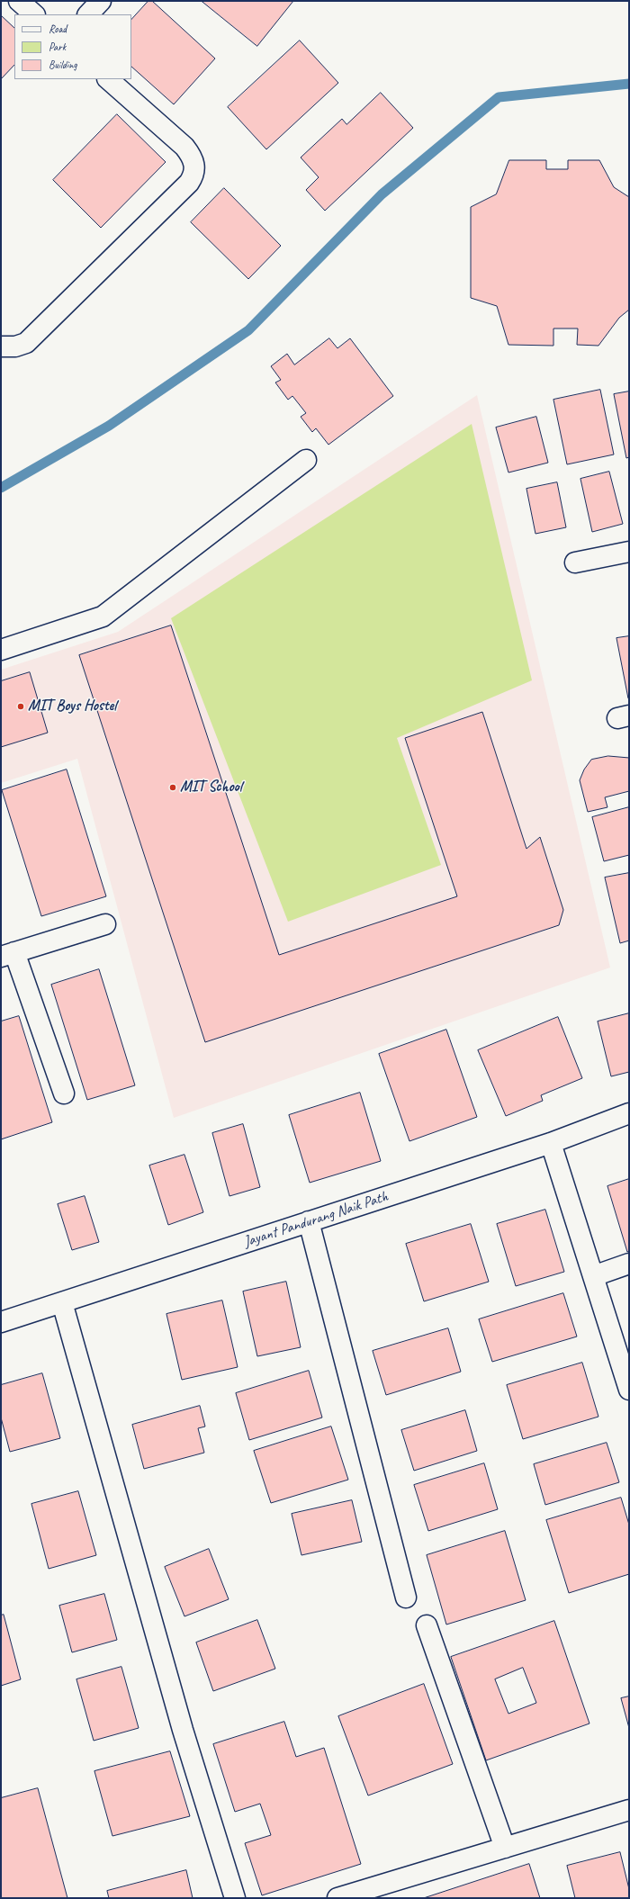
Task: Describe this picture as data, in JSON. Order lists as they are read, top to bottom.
{
  "streets": {
    "street": ["Jayant Pandurang Naik Path"]
  },
  "places": ["MIT Boys Hostel", "MIT School"],
  "legend": ["Road", "Park", "Building"]
}
